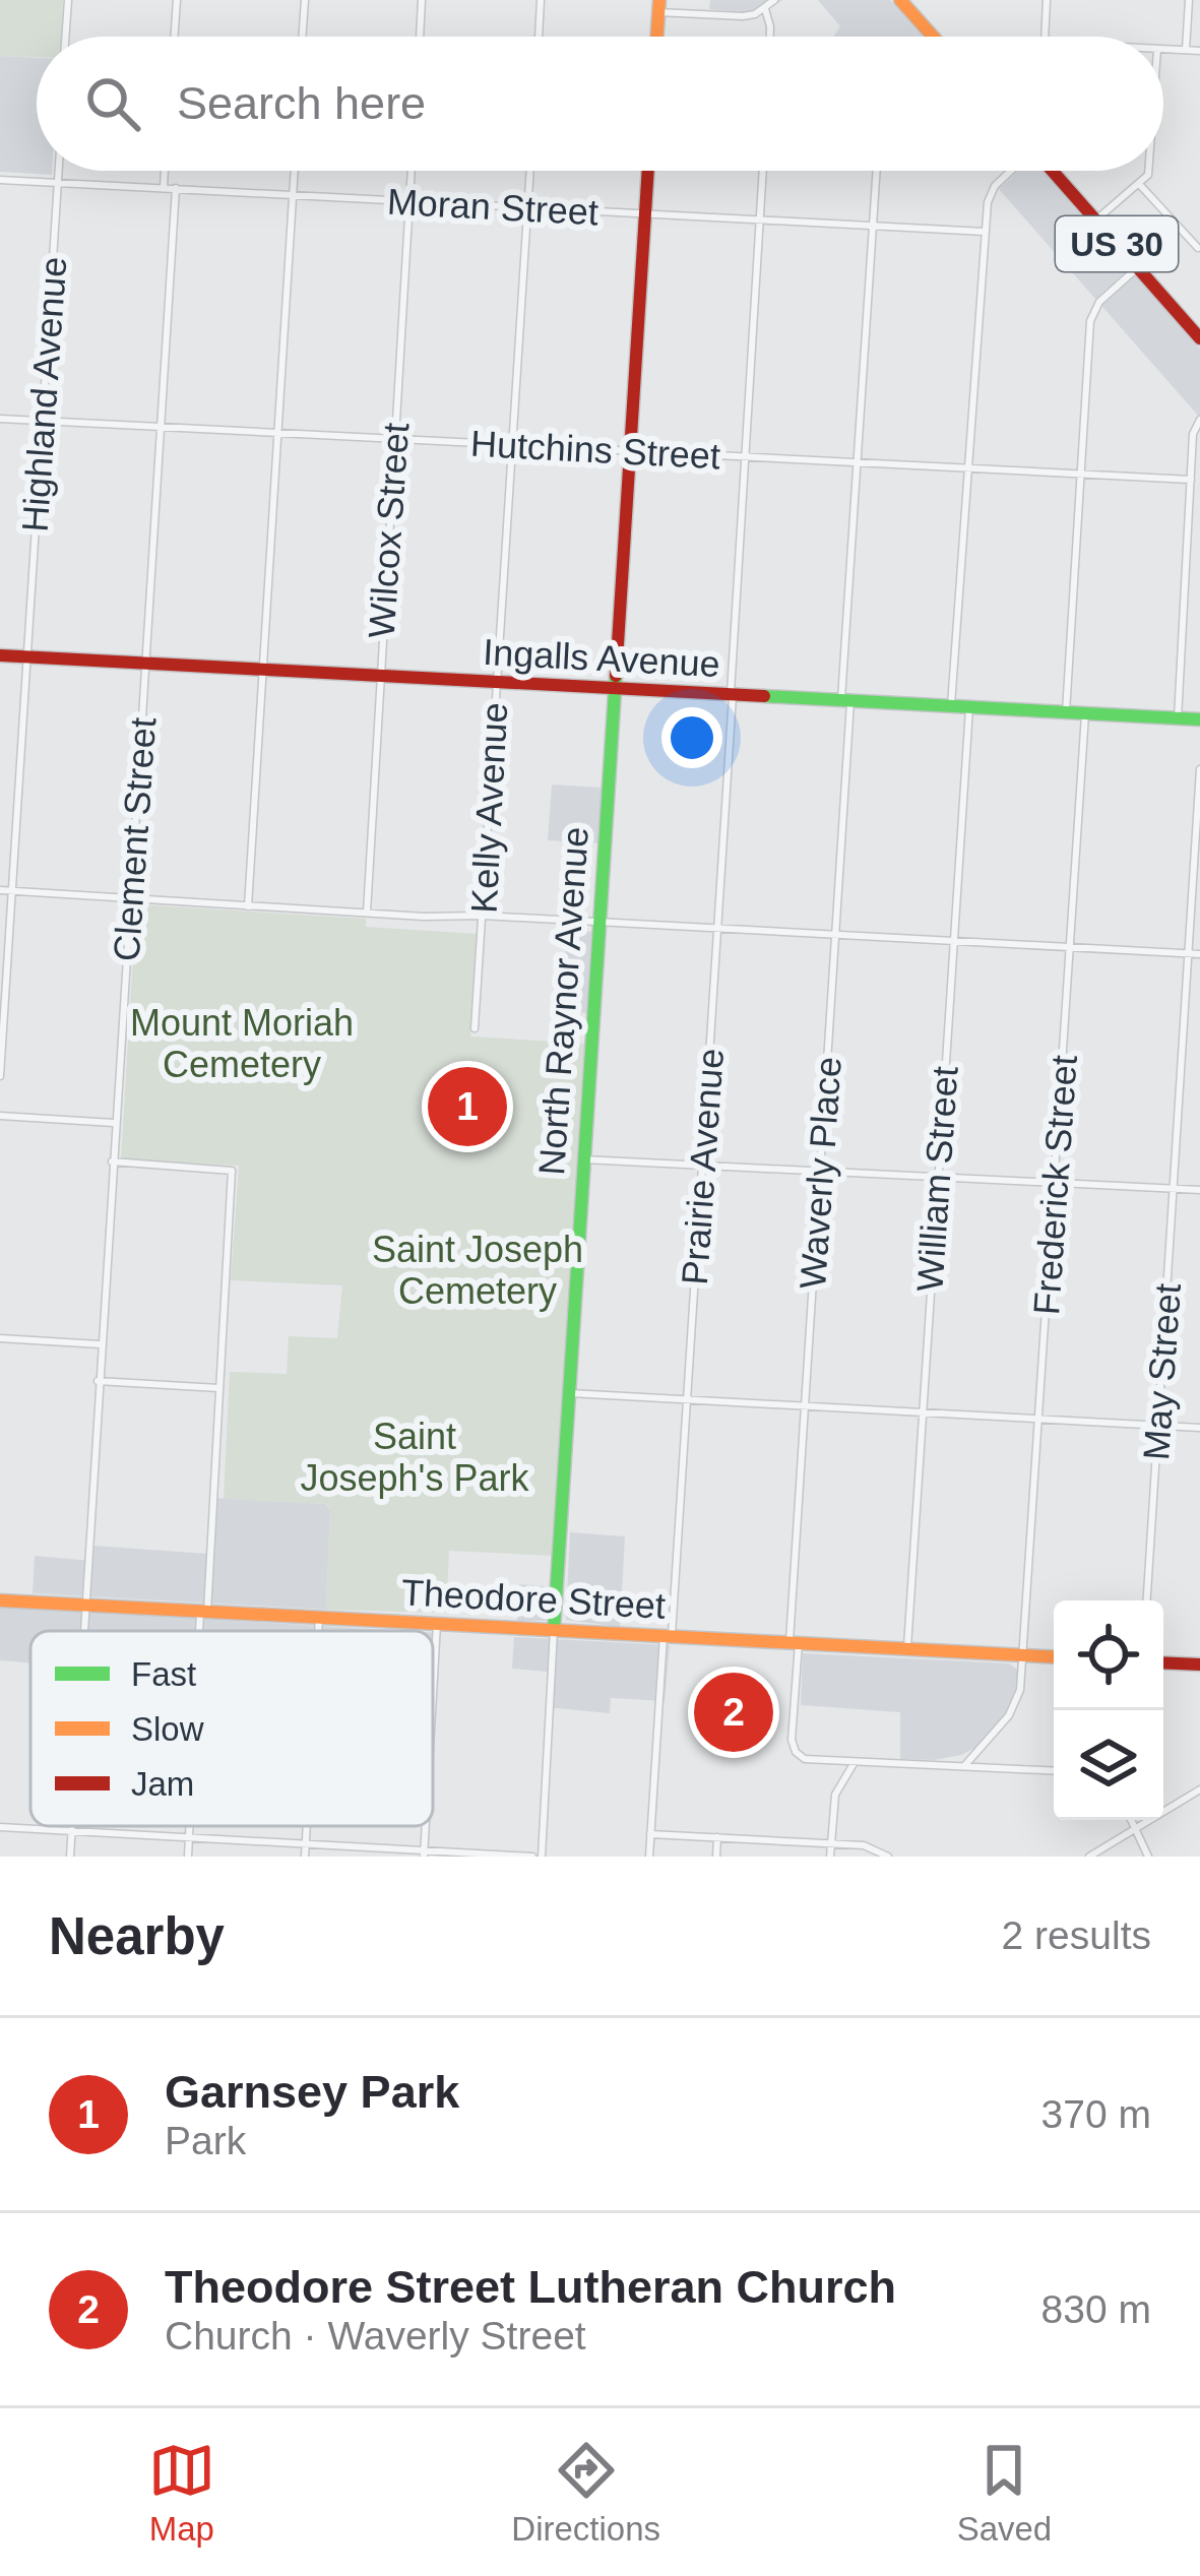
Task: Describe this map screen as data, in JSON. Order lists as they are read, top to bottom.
{
  "streets": {
    "main road": [
      "US 30",
      "Ingalls Avenue",
      "North Raynor Avenue",
      "Theodore Street"
    ],
    "street": [
      "Moran Street",
      "Highland Avenue",
      "Hutchins Street",
      "Wilcox Street",
      "Kelly Avenue",
      "Clement Street",
      "Prairie Avenue",
      "Waverly Place",
      "William Street",
      "Frederick Street",
      "May Street"
    ]
  },
  "crossings": [
    ["Moran Street", "Highland Avenue"],
    ["Moran Street", "Wilcox Street"],
    ["Moran Street", "Kelly Avenue"],
    ["Moran Street", "Clement Street"],
    ["Moran Street", "North Raynor Avenue"],
    ["Moran Street", "Prairie Avenue"],
    ["Moran Street", "Waverly Place"],
    ["Highland Avenue", "Hutchins Street"],
    ["Highland Avenue", "Ingalls Avenue"],
    ["Hutchins Street", "Wilcox Street"],
    ["Hutchins Street", "Kelly Avenue"],
    ["Hutchins Street", "Clement Street"],
    ["Hutchins Street", "North Raynor Avenue"],
    ["Hutchins Street", "Prairie Avenue"],
    ["Hutchins Street", "Waverly Place"],
    ["Wilcox Street", "Ingalls Avenue"],
    ["Ingalls Avenue", "Kelly Avenue"],
    ["Ingalls Avenue", "Clement Street"],
    ["Ingalls Avenue", "North Raynor Avenue"],
    ["Ingalls Avenue", "Prairie Avenue"],
    ["Ingalls Avenue", "Waverly Place"],
    ["Ingalls Avenue", "William Street"],
    ["Ingalls Avenue", "Frederick Street"],
    ["Clement Street", "Theodore Street"],
    ["North Raynor Avenue", "Theodore Street"],
    ["Prairie Avenue", "Theodore Street"],
    ["Waverly Place", "Theodore Street"],
    ["William Street", "Theodore Street"],
    ["Frederick Street", "Theodore Street"]
  ],
  "parks": ["Mount Moriah Cemetery", "Saint Joseph Cemetery", "Saint Joseph's Park"],
  "legend": ["Fast", "Slow", "Jam"],
  "page": {
    "search": "Search here",
    "pins": ["1", "2"],
    "heading": ["Nearby", "2 results"],
    "list": [
      {
        "mark": "1",
        "name": "Garnsey Park",
        "note": "Park",
        "value": "370 m"
      },
      {
        "mark": "2",
        "name": "Theodore Street Lutheran Church",
        "note": "Church · Waverly Street",
        "value": "830 m"
      }
    ],
    "nav": ["Map", "Directions", "Saved"]
  }
}
